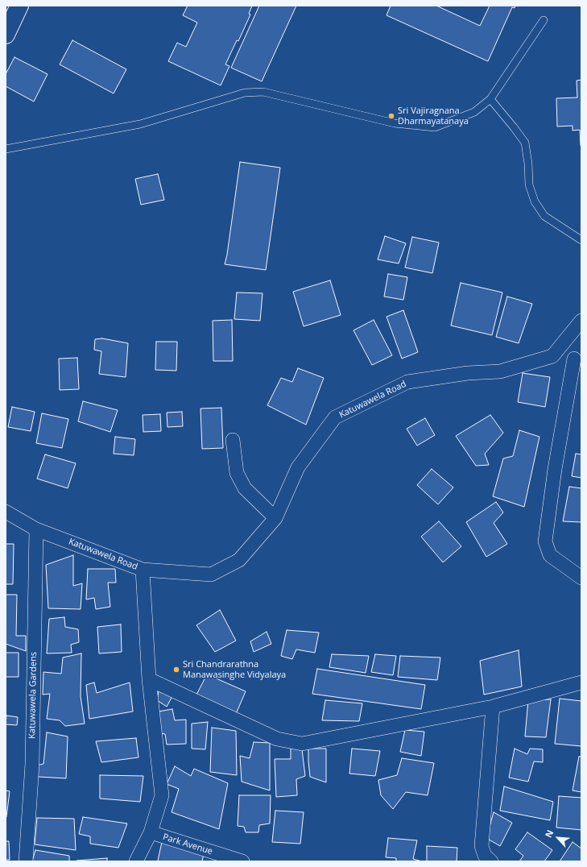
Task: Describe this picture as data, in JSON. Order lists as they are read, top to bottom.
{
  "streets": {
    "street": ["Katuwawela Road", "Katuwawela Gardens", "Park Avenue"]
  },
  "crossings": [
    ["Katuwawela Road", "Katuwawela Gardens"]
  ],
  "places": ["Sri Vajiragnana Dharmayatanaya", "Sri Chandrarathna Manawasinghe Vidyalaya"],
  "north": "top left"
}
